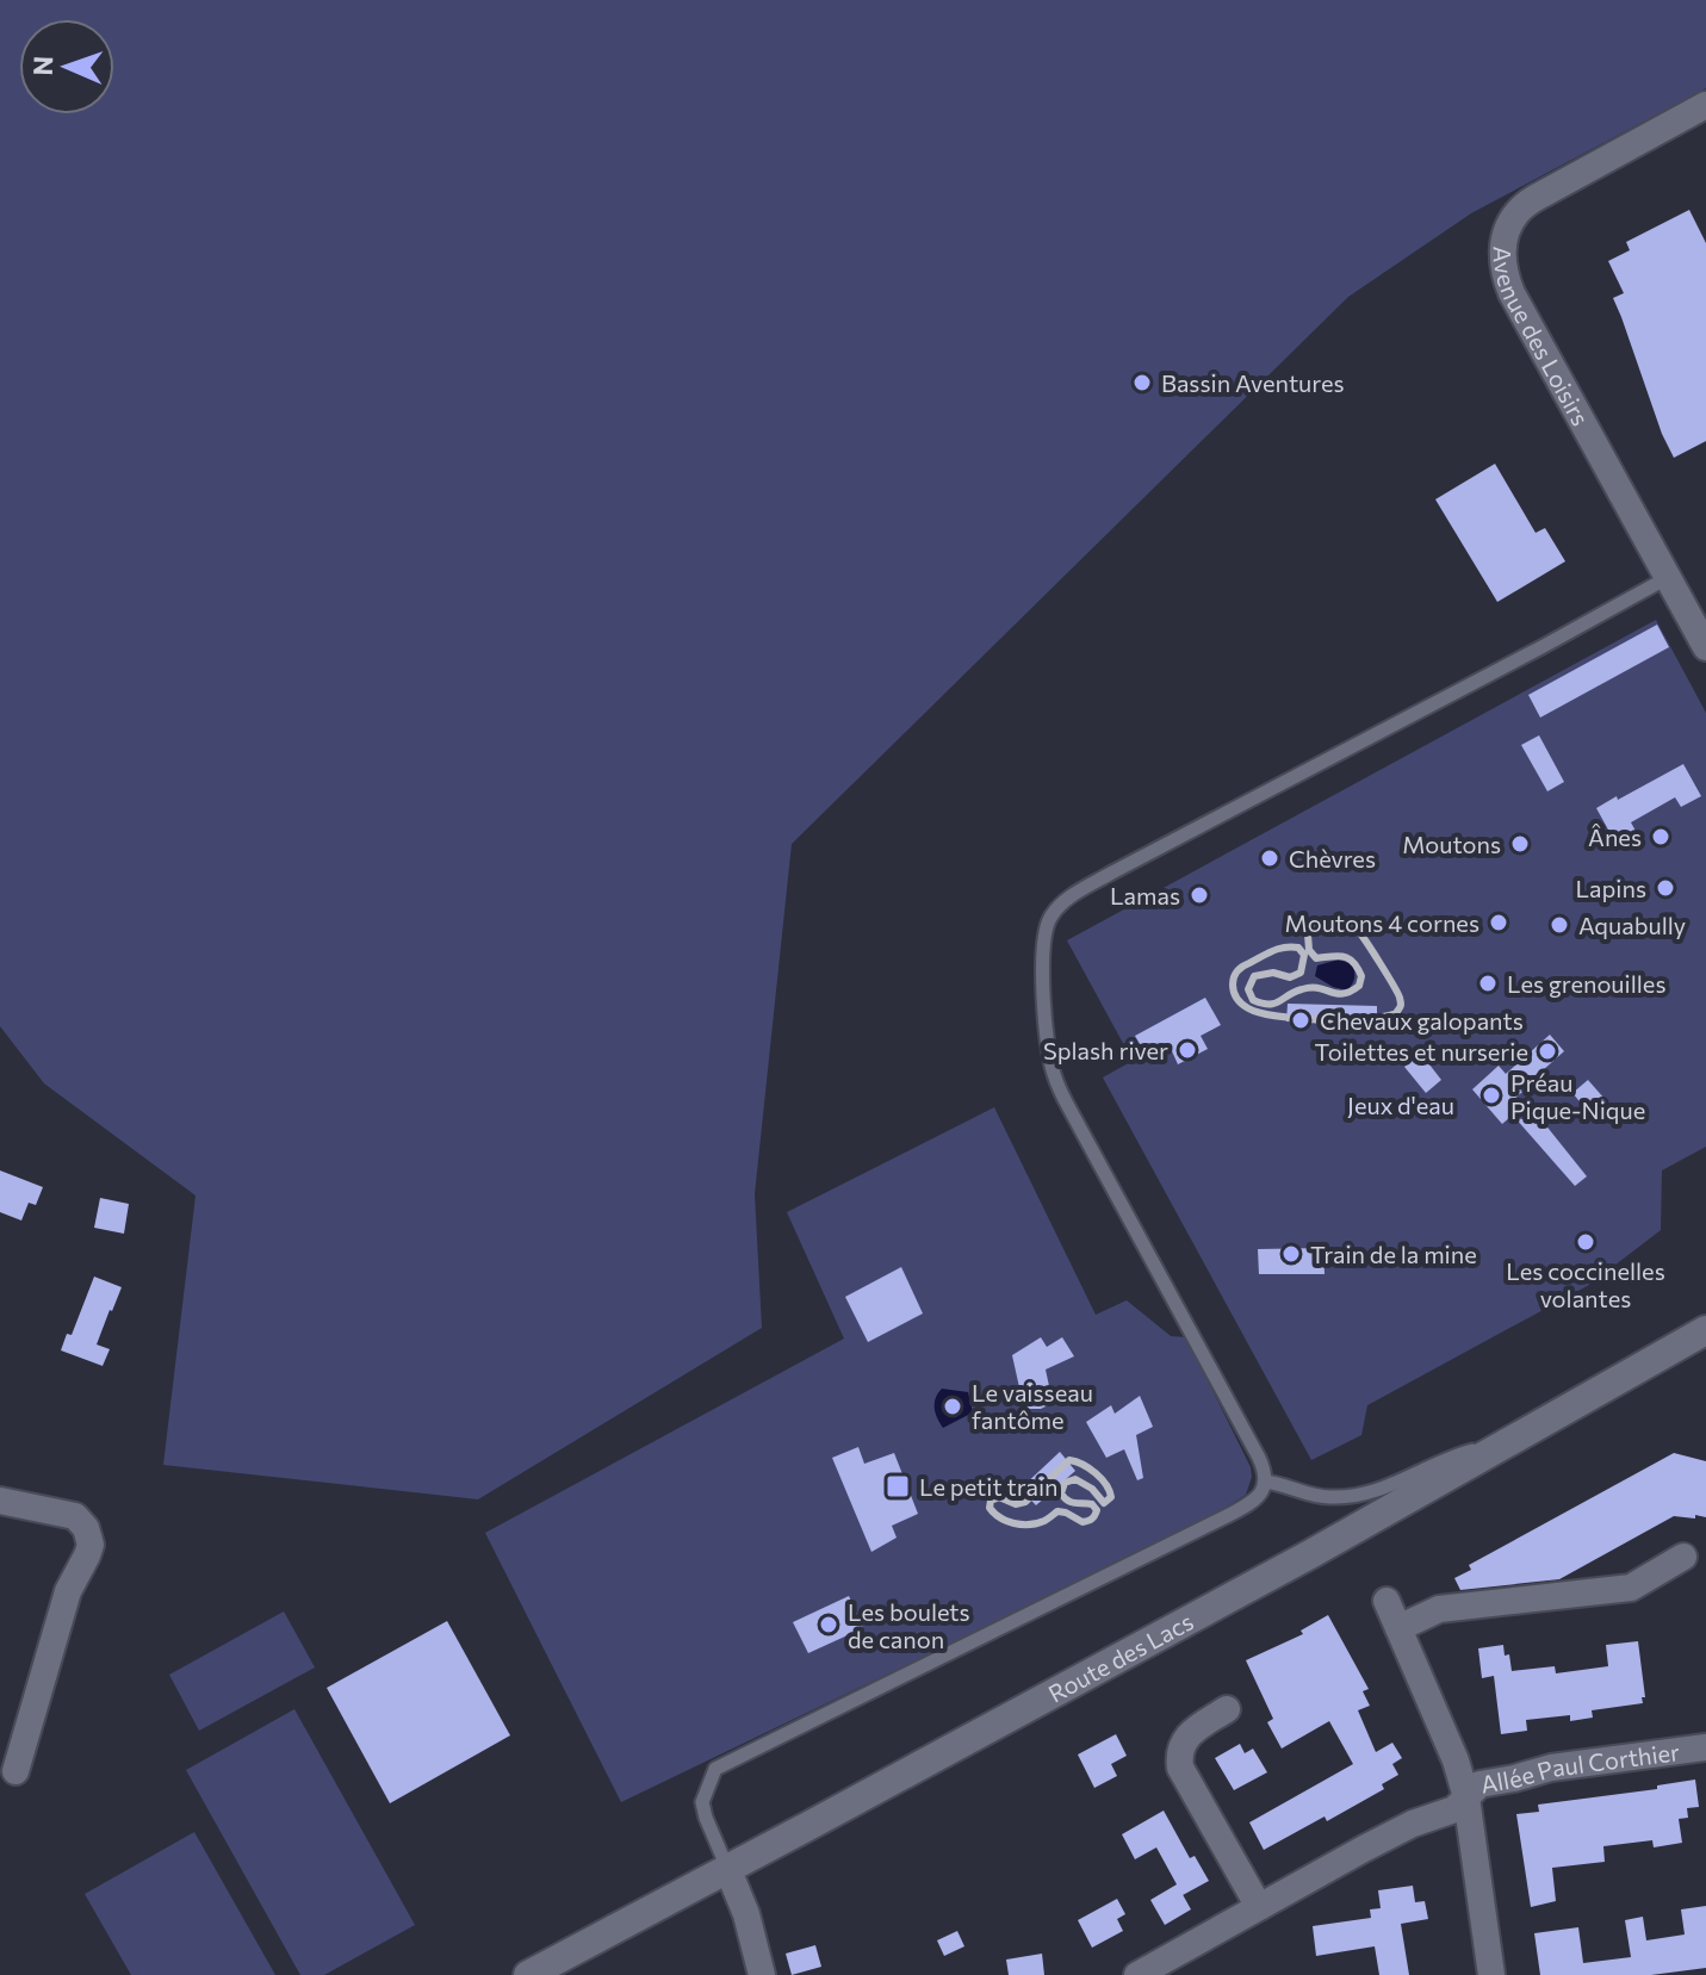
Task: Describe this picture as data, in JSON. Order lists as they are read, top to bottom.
{
  "streets": {
    "main road": ["Route des Lacs"],
    "street": ["Avenue des Loisirs", "Allée Paul Corthier"]
  },
  "parks": ["Jeux d'eau"],
  "places": {
    "other": [
      "Bassin Aventures",
      "Ânes",
      "Moutons",
      "Chèvres",
      "Lapins",
      "Lamas",
      "Moutons 4 cornes",
      "Aquabully",
      "Les grenouilles",
      "Chevaux galopants",
      "Splash river",
      "Toilettes et nurserie",
      "Préau Pique-Nique",
      "Les coccinelles volantes",
      "Train de la mine",
      "Le vaisseau fantôme",
      "Les boulets de canon"
    ],
    "transit": ["Le petit train"]
  },
  "north": "left"
}
